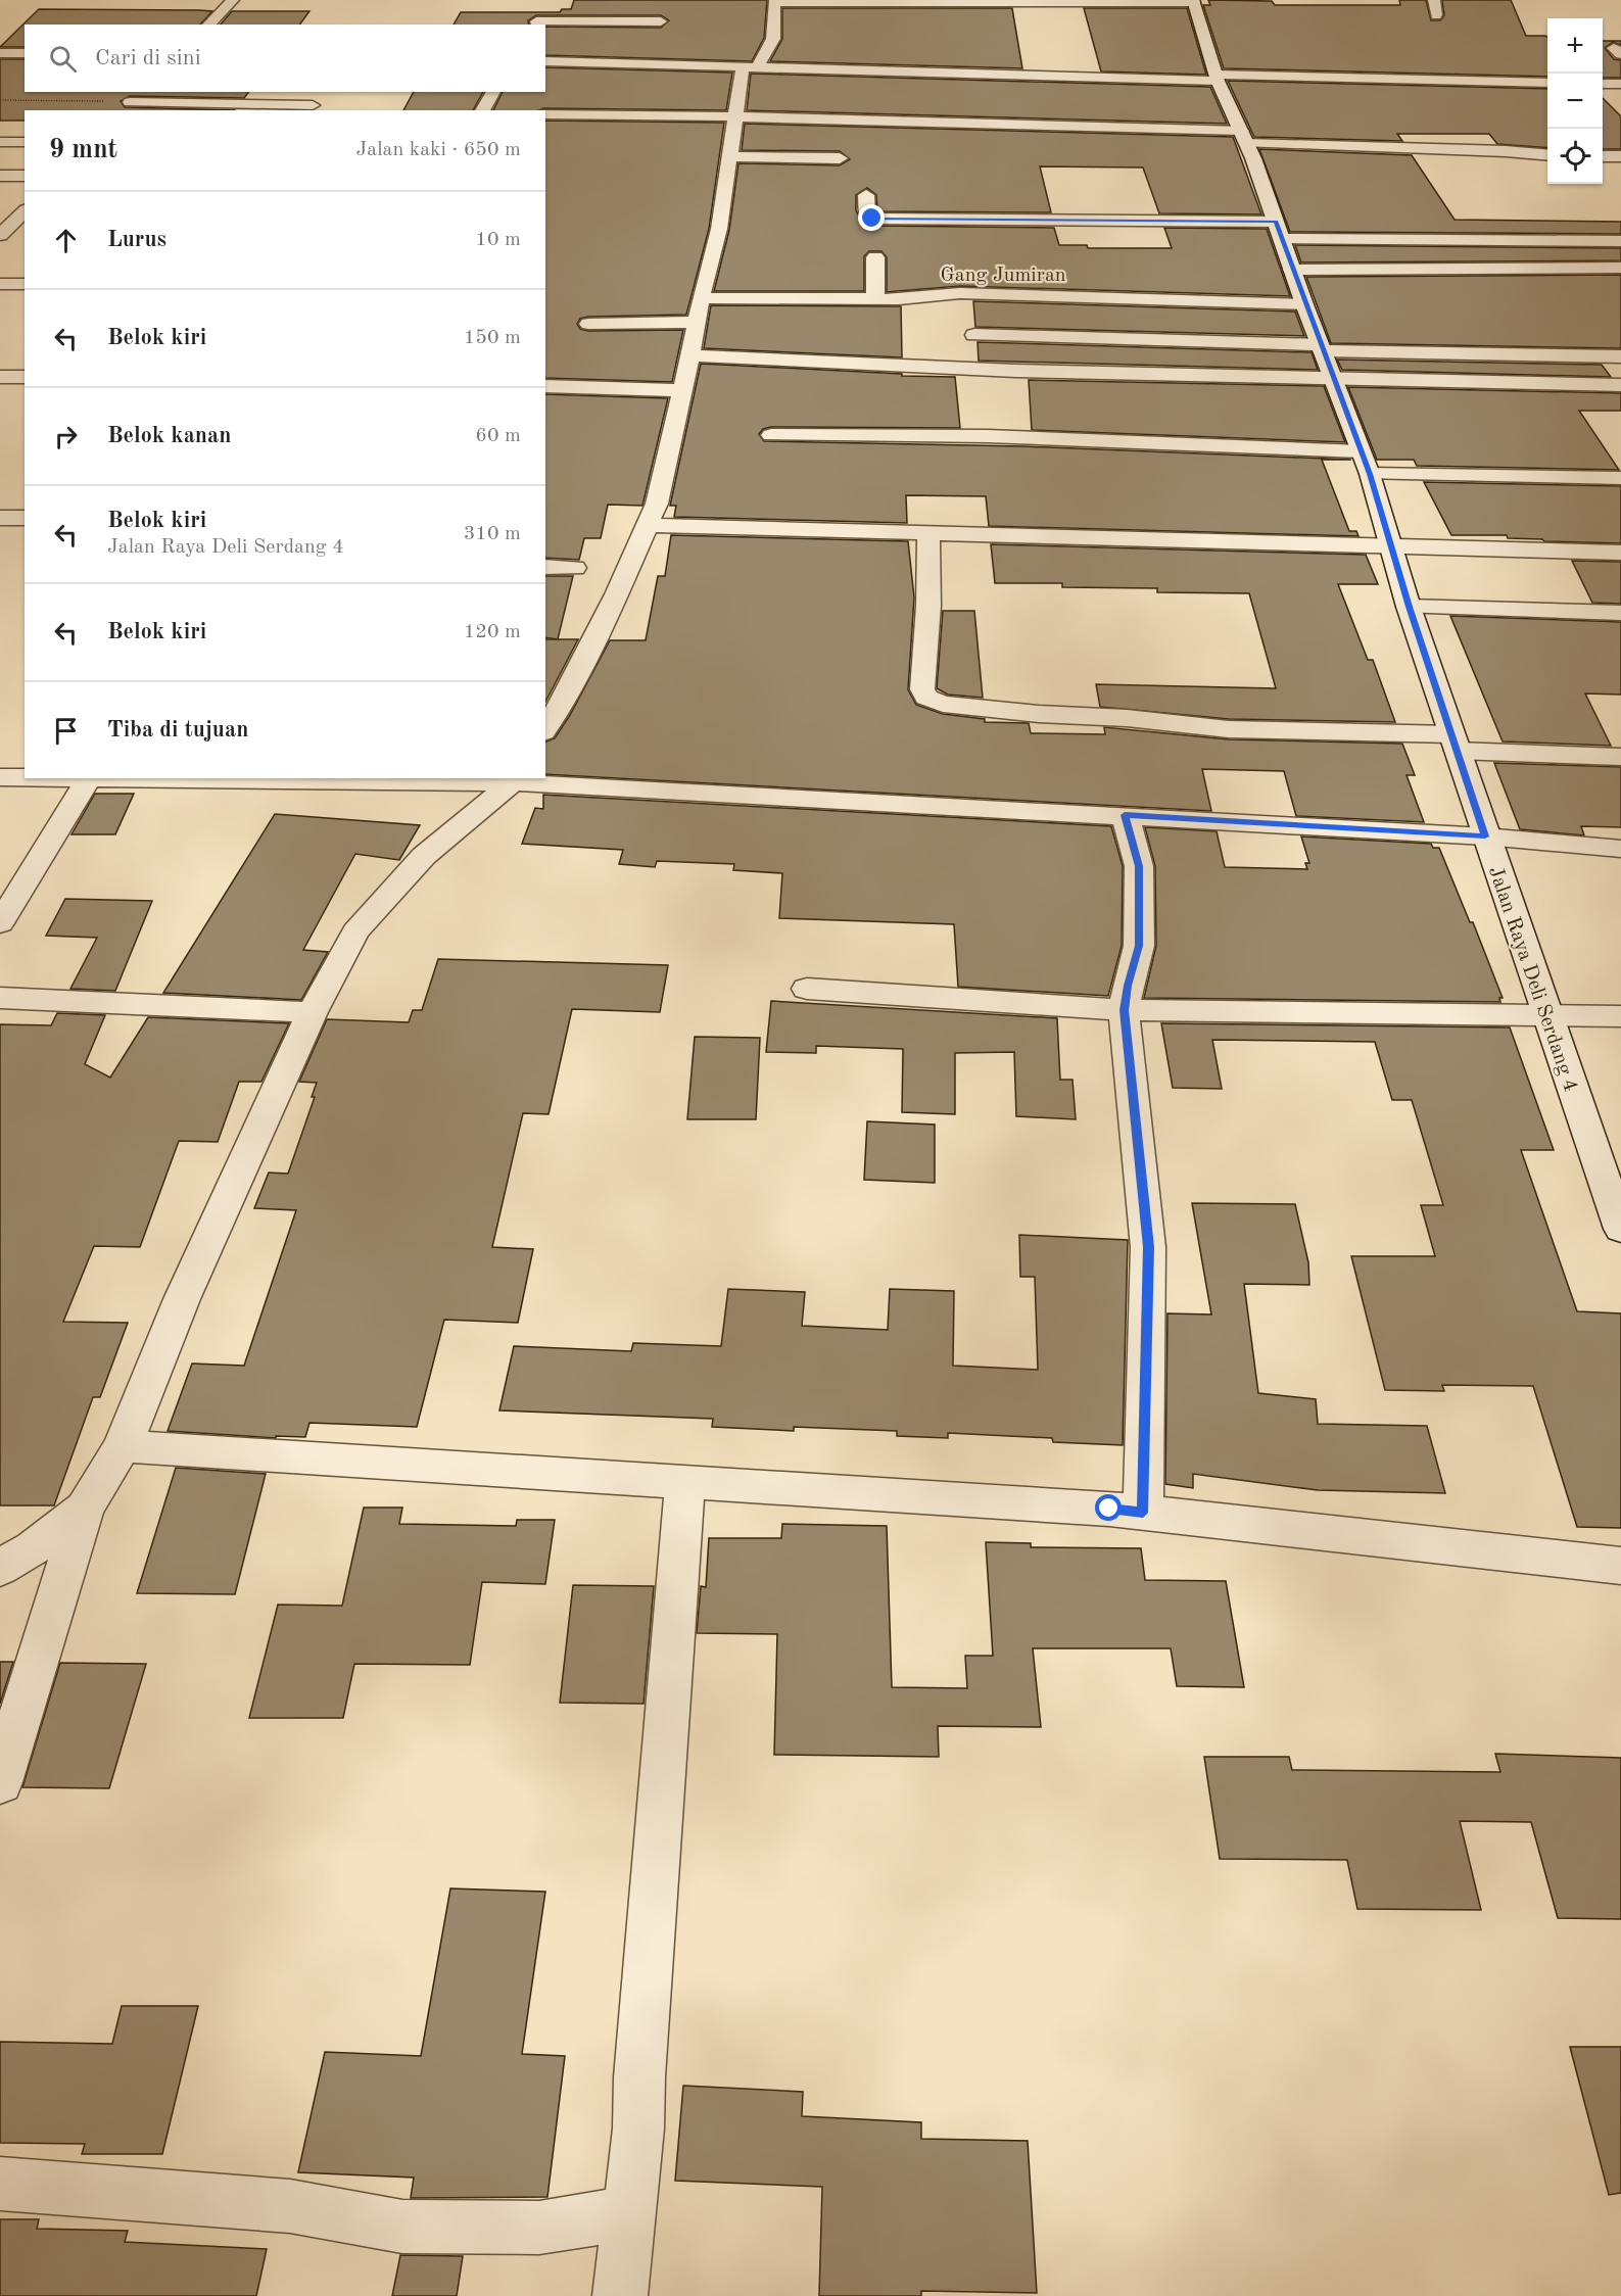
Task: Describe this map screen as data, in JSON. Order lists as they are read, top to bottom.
{
  "streets": {
    "street": ["Gang Jumiran", "Jalan Raya Deli Serdang 4"]
  },
  "crossings": [
    ["Gang Jumiran", "Jalan Raya Deli Serdang 4"]
  ],
  "page": {
    "map_buttons": ["+", "−"],
    "search": "Cari di sini",
    "heading": ["9 mnt", "Jalan kaki · 650 m"],
    "list": [
      ["Lurus", "10 m"],
      ["Belok kiri", "150 m"],
      ["Belok kanan", "60 m"],
      ["Belok kiri", "Jalan Raya Deli Serdang 4", "310 m"],
      ["Belok kiri", "120 m"],
      "Tiba di tujuan"
    ]
  }
}
